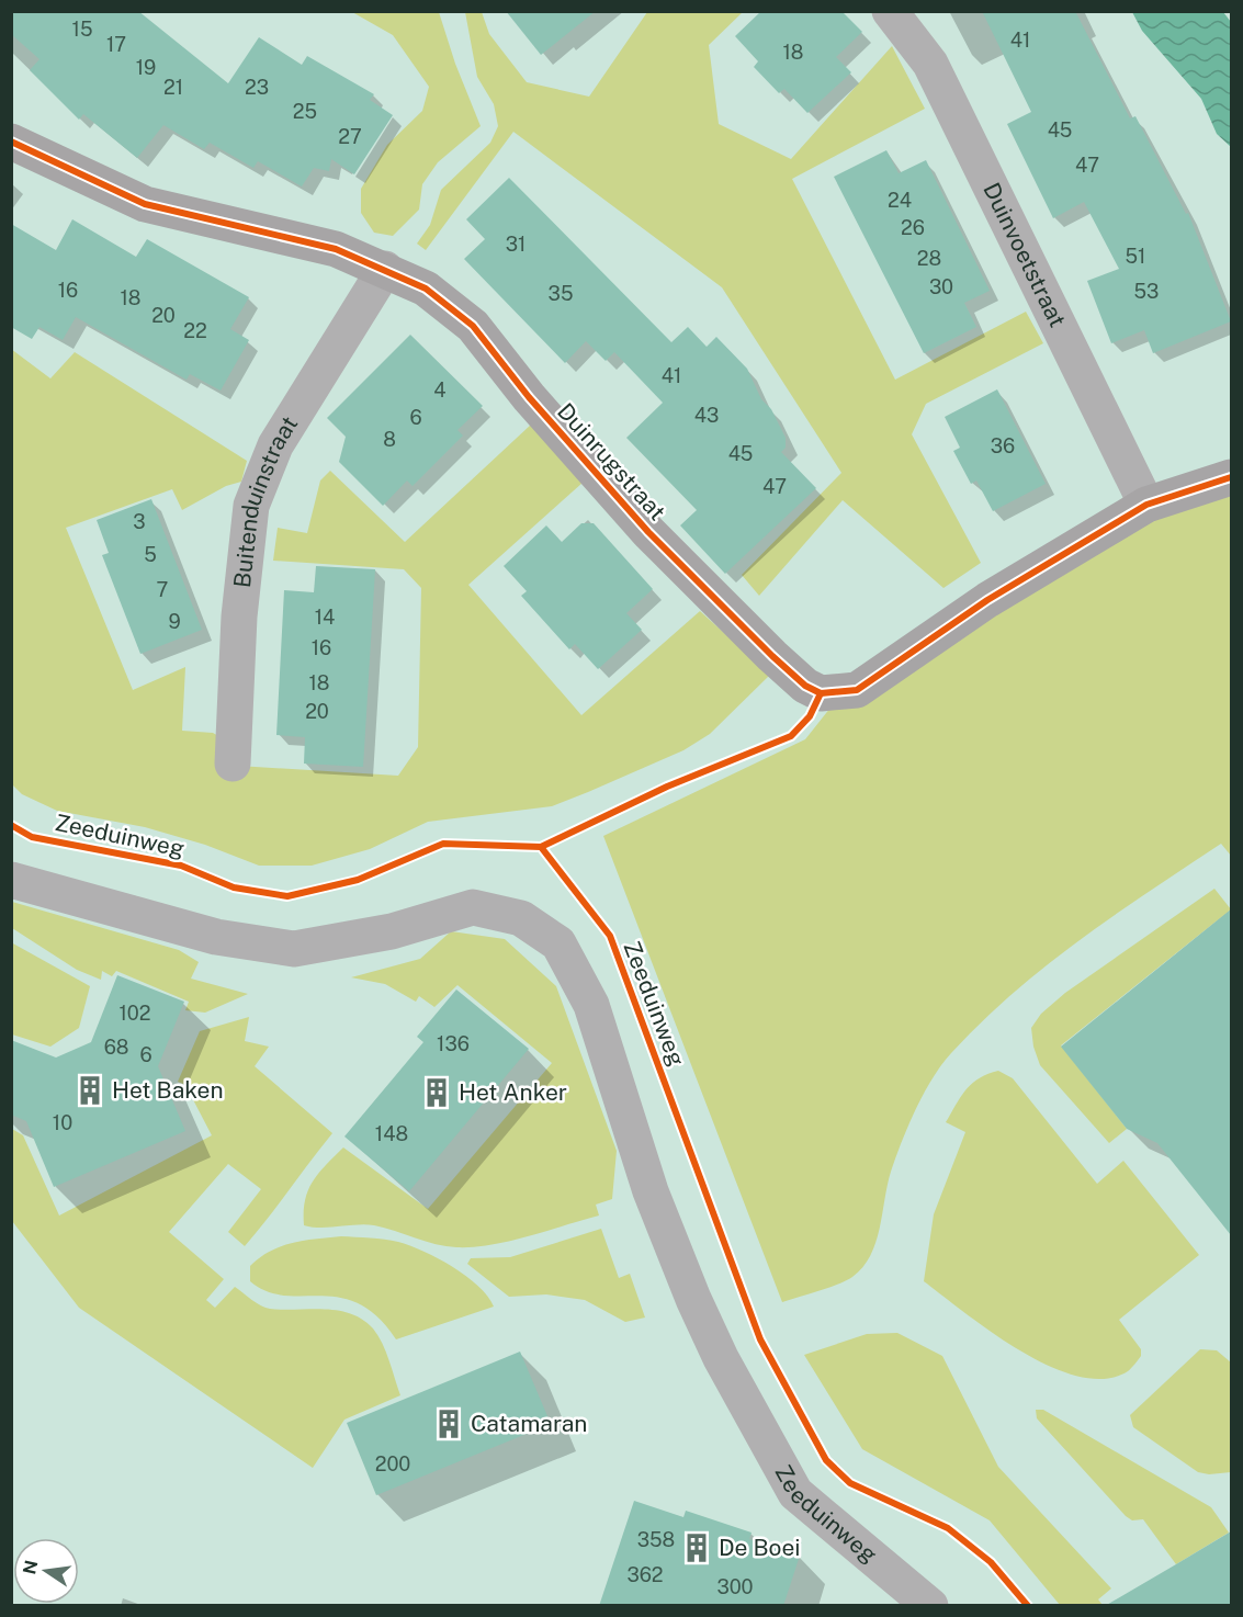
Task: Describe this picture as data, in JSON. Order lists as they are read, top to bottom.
{
  "streets": {
    "street": [
      "Duinvoetstraat",
      "Duinrugstraat",
      "Buitenduinstraat",
      "Zeeduinweg"
    ]
  },
  "crossings": [
    ["Duinvoetstraat", "Duinrugstraat"],
    ["Duinrugstraat", "Buitenduinstraat"]
  ],
  "places": {
    "building": [
      "Het Baken",
      "Het Anker",
      "Catamaran",
      "De Boei"
    ]
  },
  "house_numbers": [
    "15",
    "41",
    "17",
    "18",
    "19",
    "21",
    "23",
    "25",
    "45",
    "27",
    "47",
    "24",
    "26",
    "31",
    "51",
    "28",
    "30",
    "16",
    "53",
    "35",
    "18",
    "20",
    "22",
    "41",
    "4",
    "43",
    "6",
    "8",
    "36",
    "45",
    "47",
    "3",
    "5",
    "7",
    "14",
    "9",
    "16",
    "18",
    "20",
    "102",
    "136",
    "68",
    "6",
    "10",
    "148",
    "200",
    "358",
    "362",
    "300"
  ],
  "north": "left"
}
